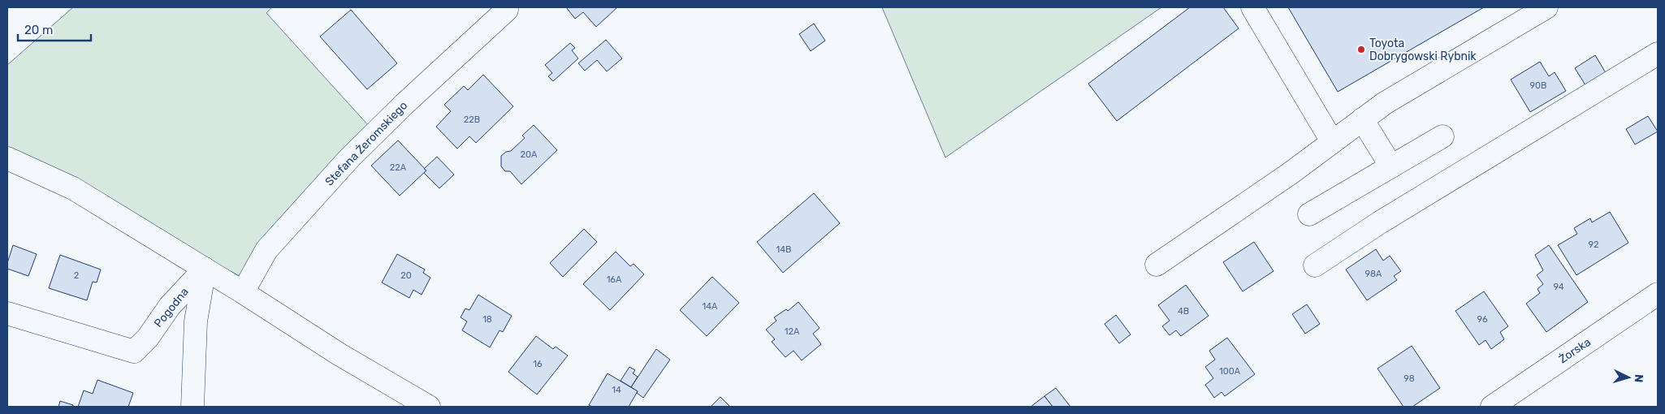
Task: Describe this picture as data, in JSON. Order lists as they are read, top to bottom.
{
  "streets": {
    "street": ["Stefana Żeromskiego", "Pogodna", "Żorska"]
  },
  "places": ["Toyota Dobrygowski Rybnik"],
  "house_numbers": [
    "90B",
    "22B",
    "20A",
    "22A",
    "92",
    "14B",
    "98A",
    "2",
    "20",
    "16A",
    "94",
    "14A",
    "4B",
    "18",
    "96",
    "12A",
    "16",
    "100A",
    "98",
    "14"
  ],
  "scale_bar": "20 m",
  "north": "right"
}
